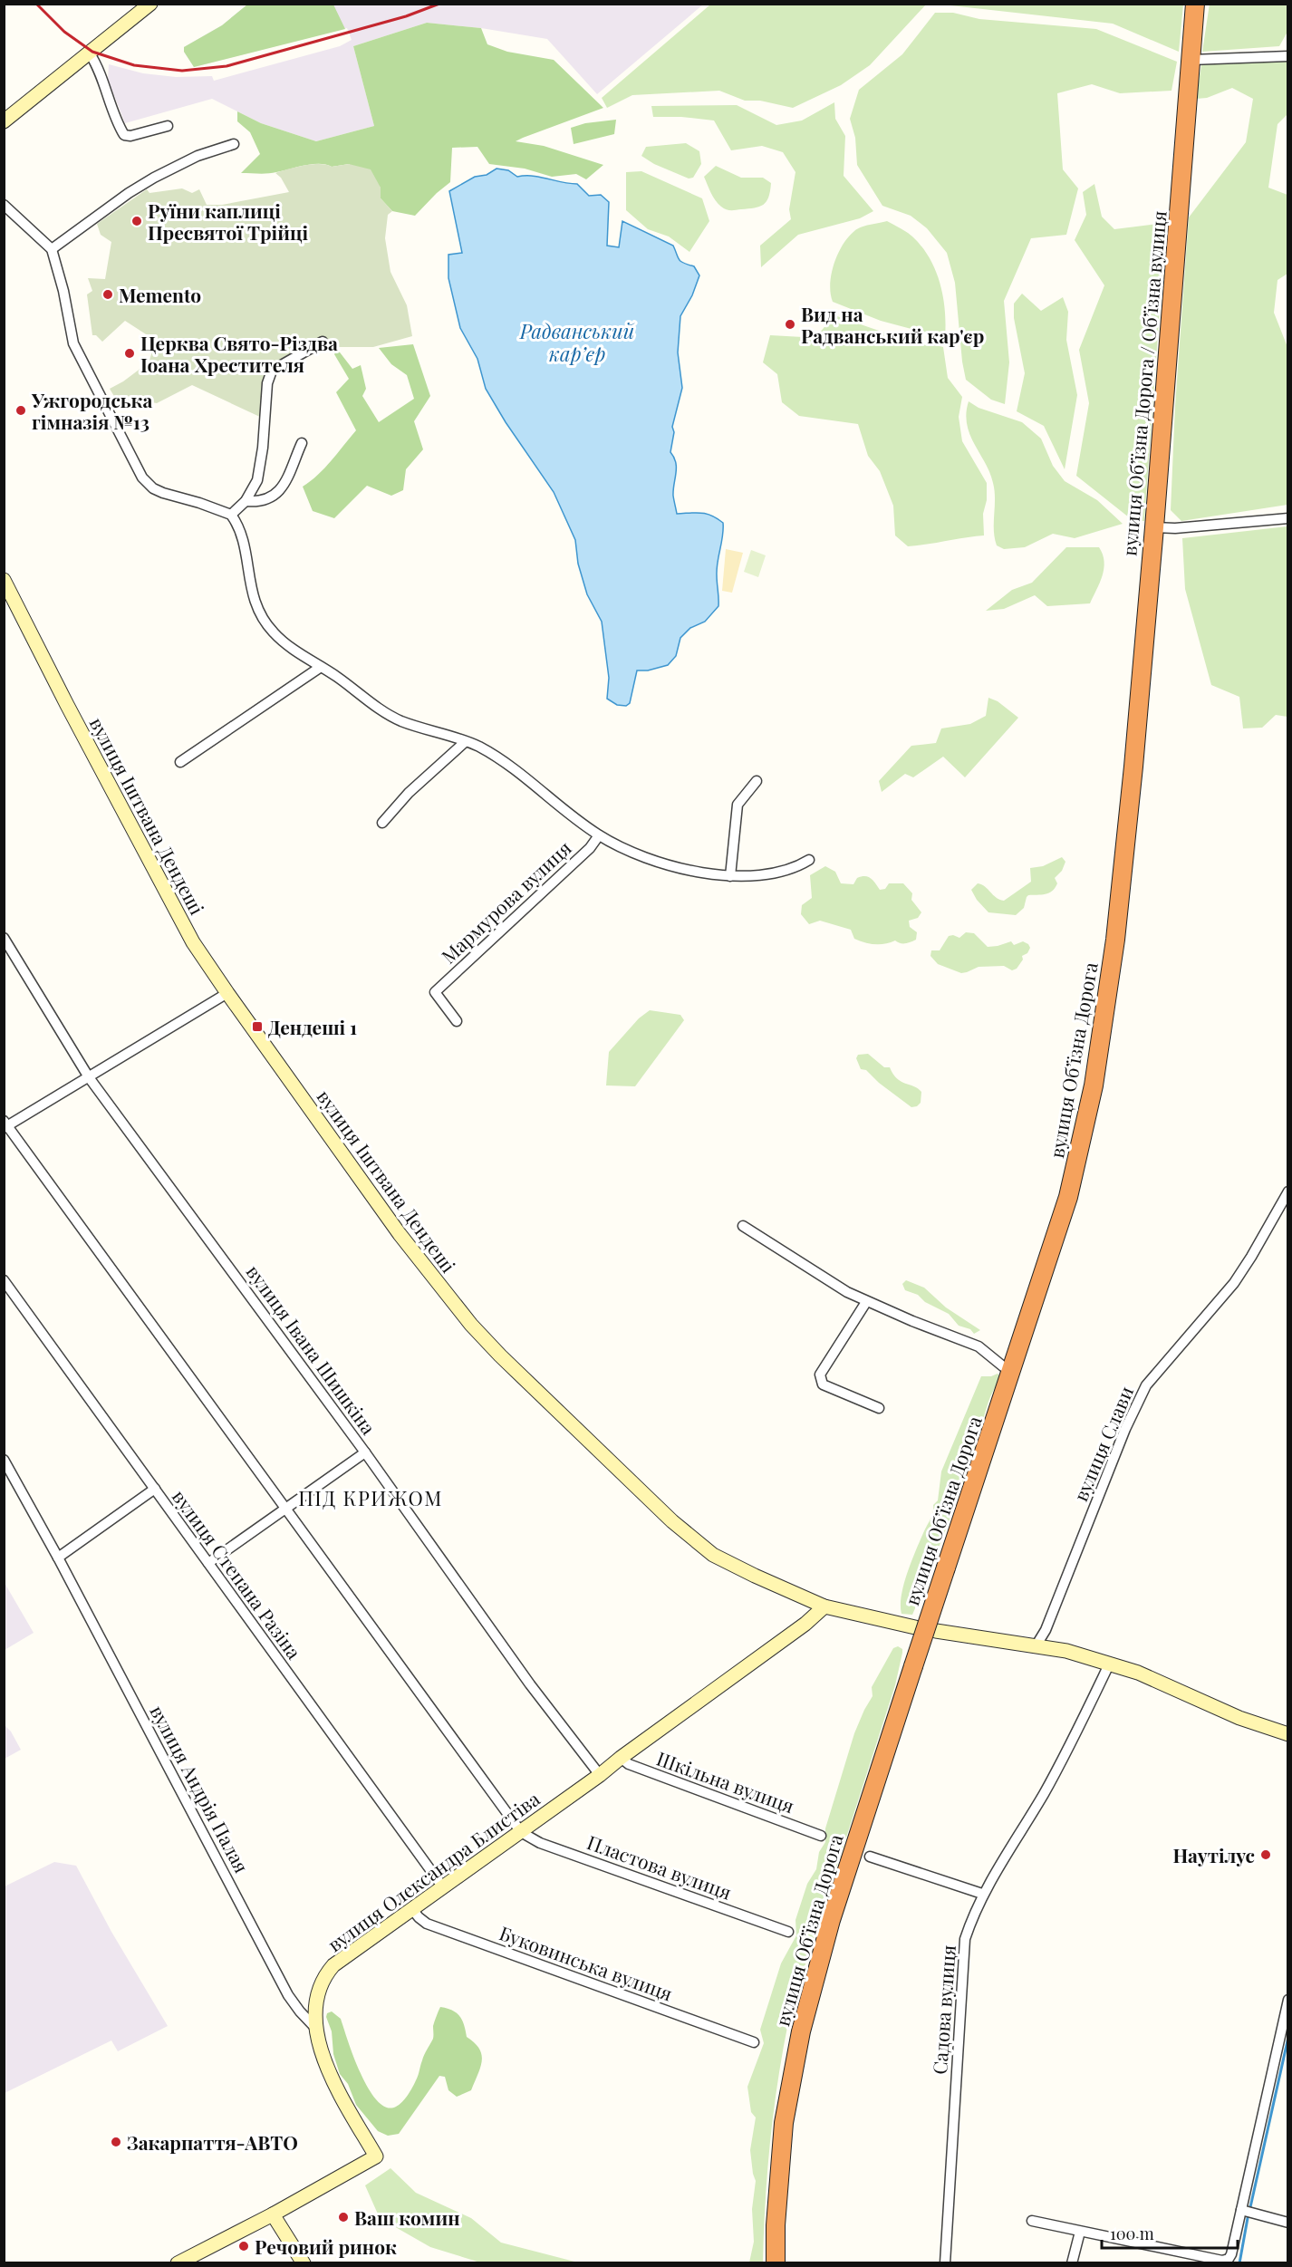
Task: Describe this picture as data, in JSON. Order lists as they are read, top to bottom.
{
  "streets": {
    "highway": ["вулиця Обʼїзна Дорога / Обʼїзна вулиця", "вулиця Обʼїзна Дорога"],
    "street": [
      "вулиця Іштвана Дендеші",
      "Мармурова вулиця",
      "вулиця Івана Шишкіна",
      "вулиця Слави",
      "вулиця Степана Разіна",
      "Шкільна вулиця",
      "вулиця Андрія Палая",
      "Пластова вулиця",
      "вулиця Олександра Блистіва",
      "Буковинська вулиця",
      "Садова вулиця"
    ]
  },
  "crossings": [
    ["вулиця Обʼїзна Дорога / Обʼїзна вулиця", "вулиця Обʼїзна Дорога"],
    ["вулиця Іштвана Дендеші", "вулиця Олександра Блистіва"],
    ["вулиця Івана Шишкіна", "вулиця Олександра Блистіва"],
    ["вулиця Степана Разіна", "вулиця Олександра Блистіва"],
    ["Шкільна вулиця", "вулиця Олександра Блистіва"],
    ["вулиця Андрія Палая", "вулиця Олександра Блистіва"],
    ["Пластова вулиця", "вулиця Олександра Блистіва"],
    ["вулиця Олександра Блистіва", "Буковинська вулиця"]
  ],
  "districts": ["ПІД КРИЖОМ"],
  "water": ["Радванський карʼєр"],
  "places": {
    "other": [
      "Руїни каплиці Пресвятої Трійці",
      "Memento",
      "Вид на Радванський кар'єр",
      "Церква Свято-Різдва Іоана Хрестителя",
      "Ужгородська гімназія №13",
      "Наутілус",
      "Закарпаття-АВТО",
      "Ваш комин",
      "Речовий ринок"
    ],
    "transit": ["Дендеші 1"]
  },
  "scale_bar": "100 m"
}
